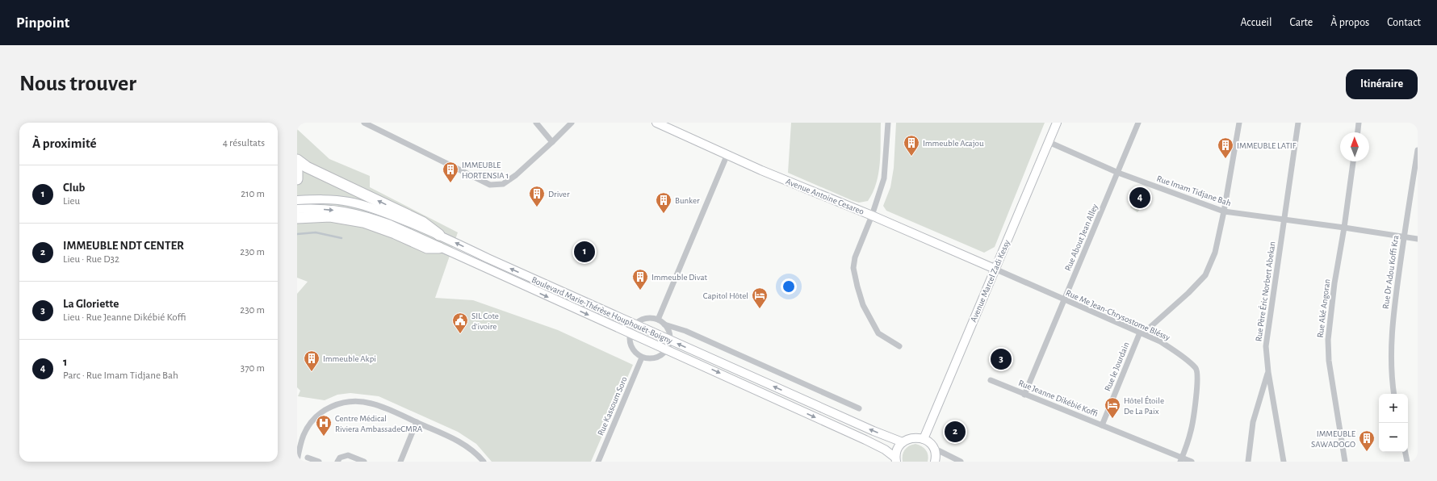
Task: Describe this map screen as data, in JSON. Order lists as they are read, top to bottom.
{
  "streets": {
    "main road": ["Avenue Antoine Cesareo", "Avenue Marcel Zadi Kessy", "Boulevard Marie-Thérèse Houphouët-Boigny"],
    "street": [
      "Rue Imam Tidjane Bah",
      "Rue About Jean Alley",
      "Rue Dr Adou Koffi Kra",
      "Rue Père Éric Norbert Abekan",
      "Rue Aké Angoran",
      "Rue Me Jean-Chrysostome Bléssy",
      "Rue le Jourdain",
      "Rue Jeanne Dikébié Koffi",
      "Rue Kassoum Soro"
    ]
  },
  "crossings": [
    ["Rue Imam Tidjane Bah", "Rue About Jean Alley"],
    ["Rue Imam Tidjane Bah", "Rue Dr Adou Koffi Kra"],
    ["Rue Imam Tidjane Bah", "Avenue Marcel Zadi Kessy"],
    ["Rue Imam Tidjane Bah", "Rue Père Éric Norbert Abekan"],
    ["Rue Imam Tidjane Bah", "Rue Aké Angoran"],
    ["Avenue Antoine Cesareo", "Avenue Marcel Zadi Kessy"],
    ["Avenue Antoine Cesareo", "Rue Me Jean-Chrysostome Bléssy"],
    ["Rue About Jean Alley", "Rue Me Jean-Chrysostome Bléssy"],
    ["Rue About Jean Alley", "Rue Jeanne Dikébié Koffi"],
    ["Avenue Marcel Zadi Kessy", "Rue Me Jean-Chrysostome Bléssy"],
    ["Rue Me Jean-Chrysostome Bléssy", "Rue le Jourdain"],
    ["Rue Me Jean-Chrysostome Bléssy", "Rue Jeanne Dikébié Koffi"],
    ["Rue le Jourdain", "Rue Jeanne Dikébié Koffi"]
  ],
  "places": {
    "building": [
      "Immeuble Acajou",
      "IMMEUBLE LATIF",
      "IMMEUBLE HORTENSIA 1",
      "Driver",
      "Bunker",
      "Immeuble Divat",
      "Immeuble Akpi",
      "IMMEUBLE SAWADOGO"
    ],
    "hotel": ["Capitol Hôtel", "Hôtel Étoile De La Paix"],
    "public building": ["SIL Cote d'ivoire"],
    "hospital": ["Centre Médical Riviera AmbassadeCMRA"]
  },
  "north": "top",
  "page": {
    "header": "Pinpoint",
    "nav": [
      "Accueil",
      "Carte",
      "À propos",
      "Contact"
    ],
    "buttons": "Itinéraire",
    "title": "Nous trouver",
    "heading": ["À proximité", "4 résultats"],
    "list": [
      {
        "mark": "1",
        "name": "Club",
        "note": "Lieu",
        "value": "210 m"
      },
      {
        "mark": "2",
        "name": "IMMEUBLE NDT CENTER",
        "note": "Lieu · Rue D32",
        "value": "230 m"
      },
      {
        "mark": "3",
        "name": "La Gloriette",
        "note": "Lieu · Rue Jeanne Dikébié Koffi",
        "value": "230 m"
      },
      {
        "mark": "4",
        "name": "1",
        "note": "Parc · Rue Imam Tidjane Bah",
        "value": "370 m"
      }
    ],
    "pins": [
      "4",
      "1",
      "3",
      "2"
    ],
    "map_buttons": ["+", "−"]
  }
}
